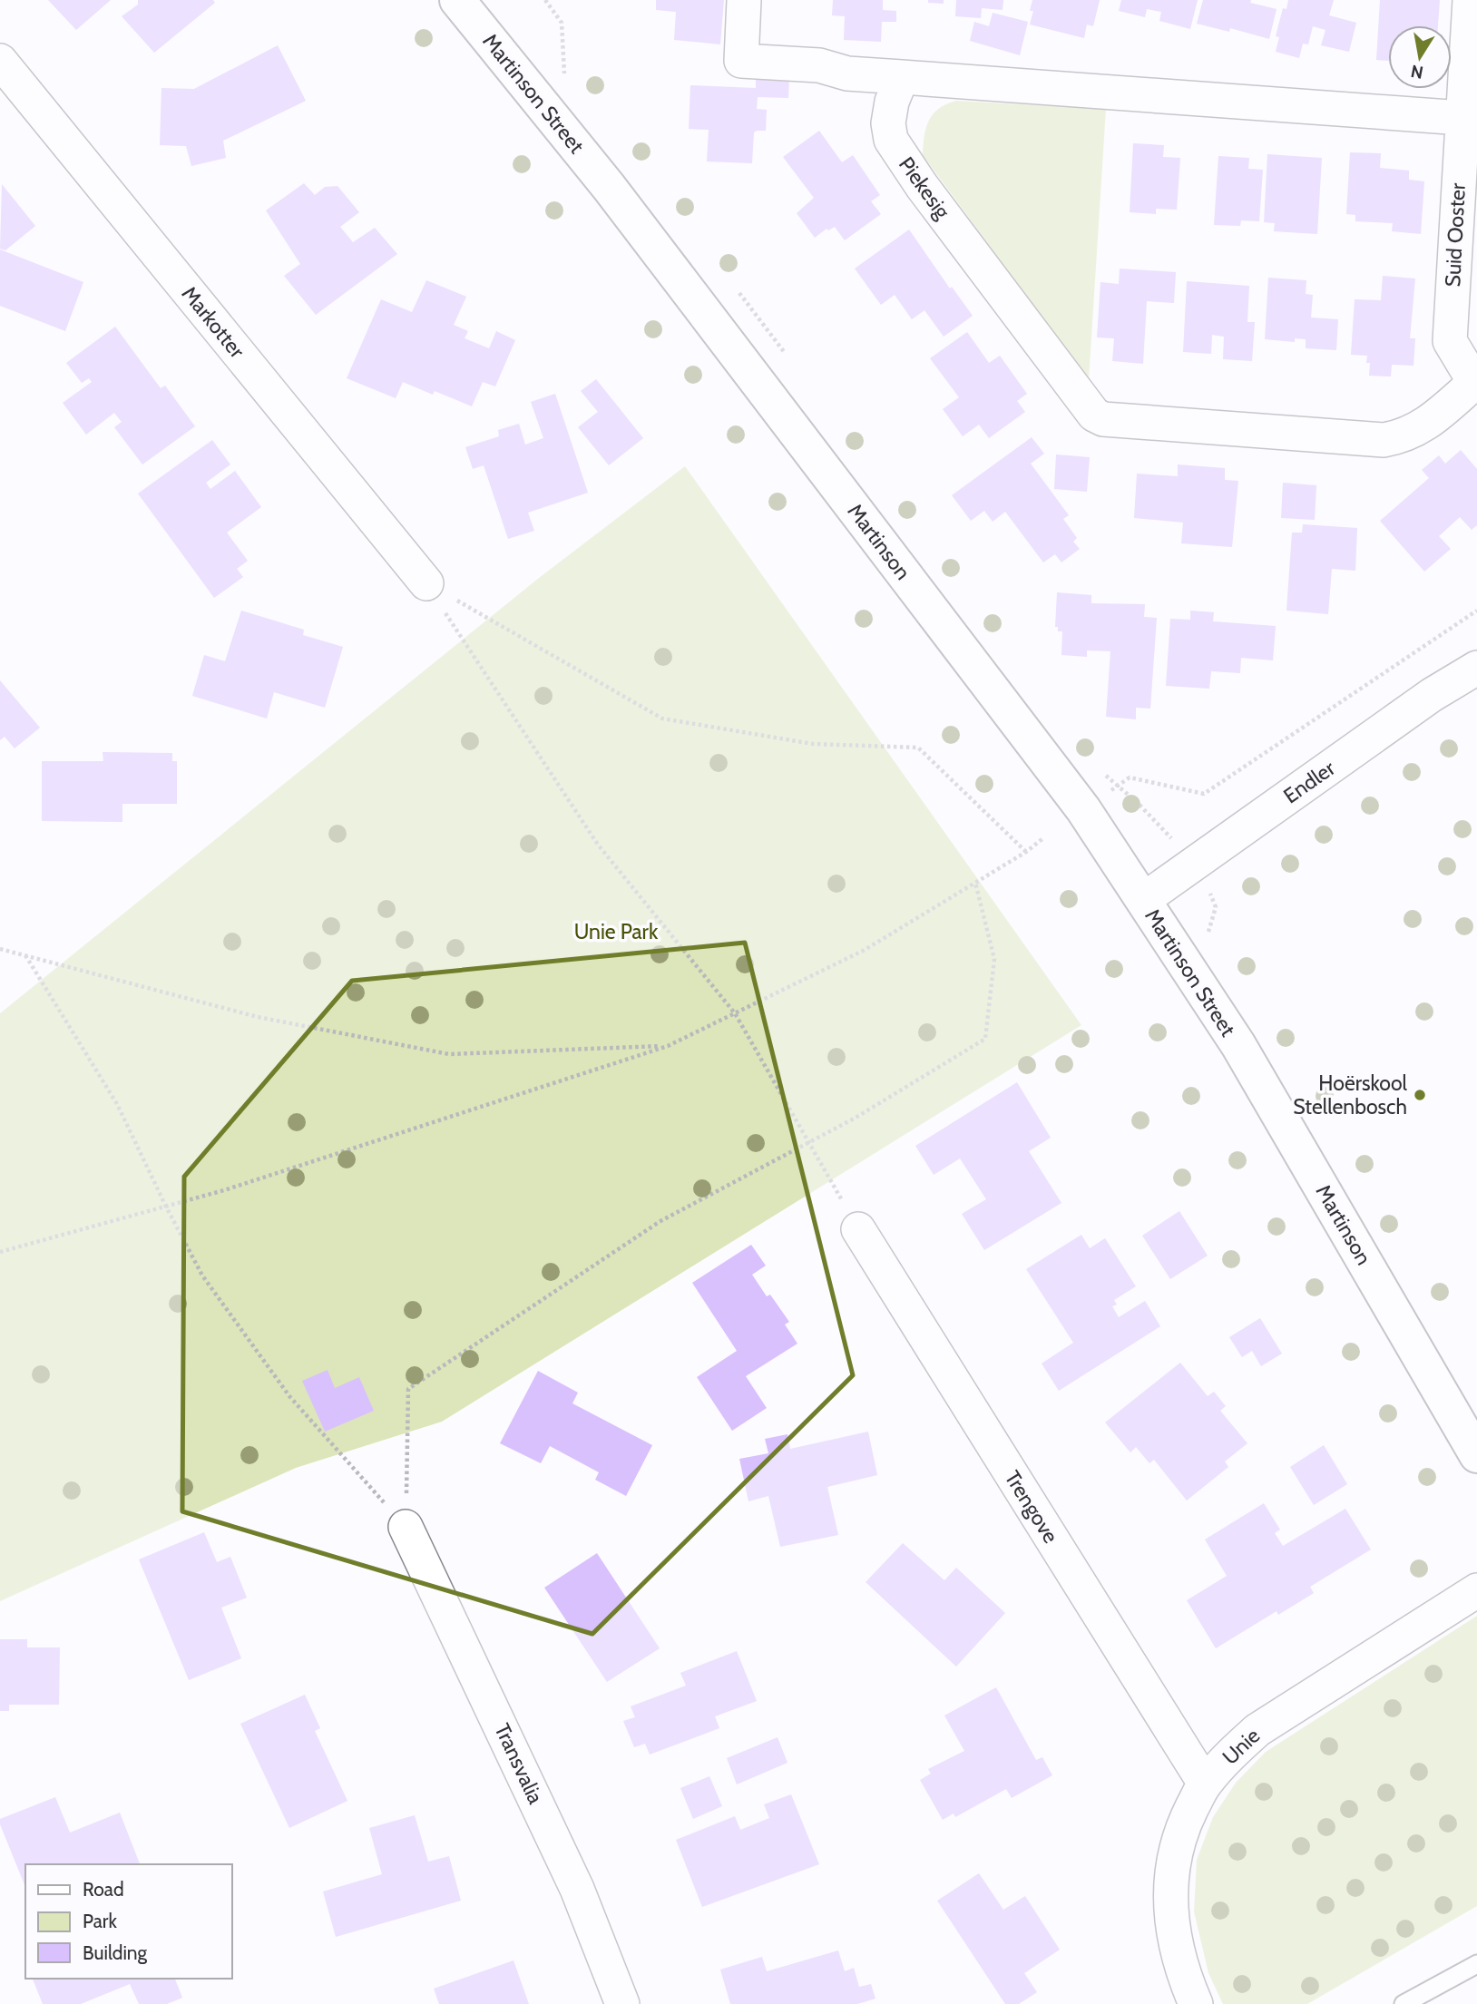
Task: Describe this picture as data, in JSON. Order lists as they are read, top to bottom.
{
  "streets": {
    "street": [
      "Martinson Street",
      "Piekesig",
      "Suid Ooster",
      "Markotter",
      "Martinson",
      "Endler",
      "Trengove",
      "Unie",
      "Transvalia"
    ]
  },
  "crossings": [
    ["Martinson Street", "Martinson"],
    ["Martinson Street", "Endler"],
    ["Piekesig", "Suid Ooster"],
    ["Martinson", "Endler"],
    ["Trengove", "Unie"]
  ],
  "parks": ["Unie Park"],
  "places": ["Hoërskool Stellenbosch"],
  "legend": ["Road", "Park", "Building"],
  "north": "bottom"
}
